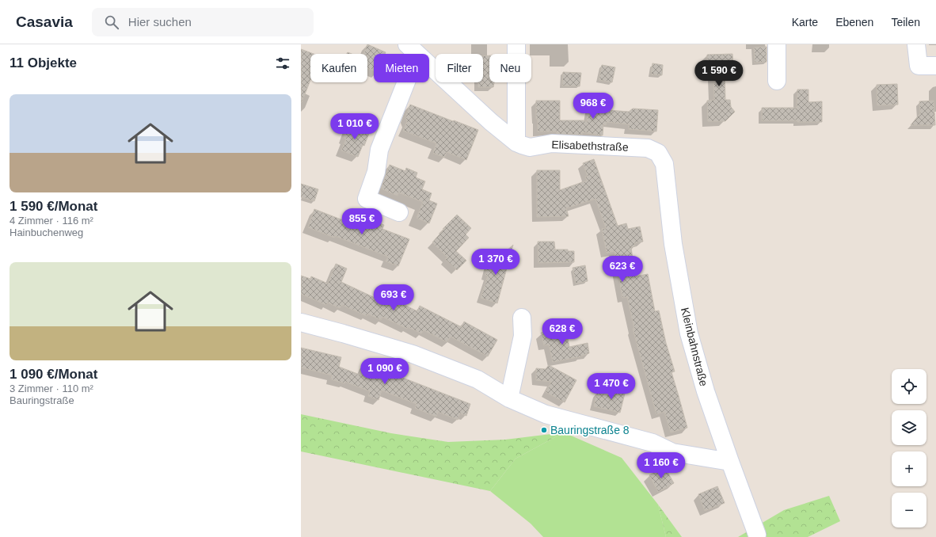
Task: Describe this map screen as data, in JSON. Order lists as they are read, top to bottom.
{
  "streets": {
    "street": ["Elisabethstraße", "Kleinbahnstraße"]
  },
  "crossings": [
    ["Elisabethstraße", "Kleinbahnstraße"]
  ],
  "places": ["Bauringstraße 8"],
  "page": {
    "header": "Casavia",
    "search": "Hier suchen",
    "nav": ["Karte", "Ebenen", "Teilen"],
    "heading": "11 Objekte",
    "chip": [
      "Kaufen",
      "Mieten",
      "Filter",
      "Neu"
    ],
    "price": [
      "1 590 €",
      "968 €",
      "1 010 €",
      "855 €",
      "1 370 €",
      "623 €",
      "693 €",
      "628 €",
      "1 090 €",
      "1 470 €",
      "1 160 €"
    ],
    "list": [
      {
        "name": "1 590 €/Monat",
        "note": "4 Zimmer · 116 m² · Hainbuchenweg"
      },
      {
        "name": "1 090 €/Monat",
        "note": "3 Zimmer · 110 m² · Bauringstraße"
      }
    ],
    "map_buttons": ["+", "−"]
  }
}
